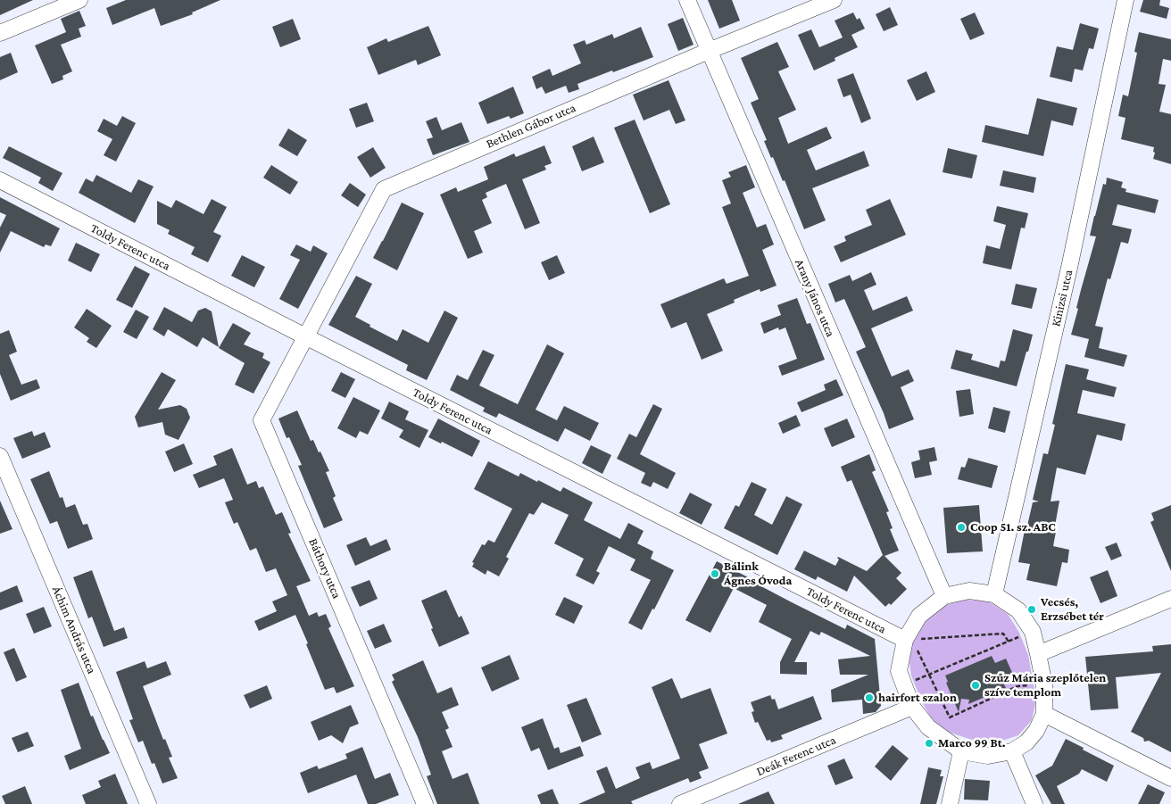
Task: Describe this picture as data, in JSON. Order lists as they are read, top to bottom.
{
  "streets": {
    "street": [
      "Bethlen Gábor utca",
      "Toldy Ferenc utca",
      "Arany János utca",
      "Kinizsi utca",
      "Báthory utca",
      "Áchim András utca",
      "Deák Ferenc utca"
    ]
  },
  "crossings": [
    ["Bethlen Gábor utca", "Toldy Ferenc utca"],
    ["Bethlen Gábor utca", "Arany János utca"],
    ["Bethlen Gábor utca", "Báthory utca"],
    ["Toldy Ferenc utca", "Báthory utca"]
  ],
  "places": [
    "Coop 51. sz. ABC",
    "Bálink Ágnes Óvoda",
    "Vecsés, Erzsébet tér",
    "Szűz Mária szeplőtelen szíve templom",
    "hairfort szalon",
    "Marco 99 Bt."
  ]
}
